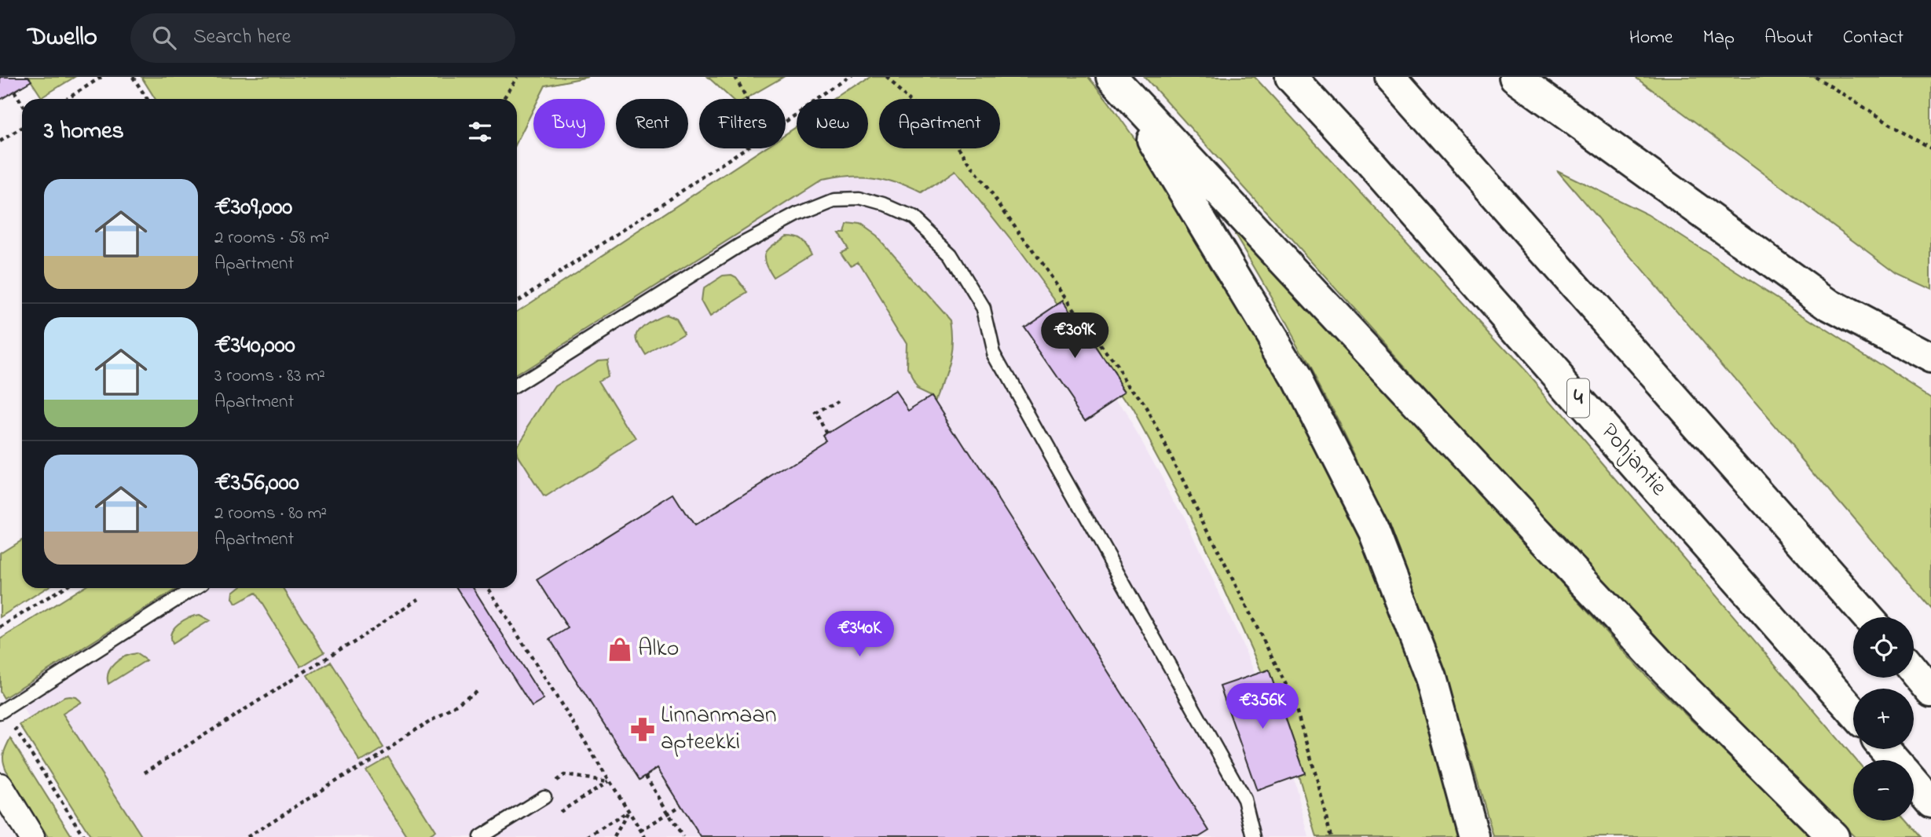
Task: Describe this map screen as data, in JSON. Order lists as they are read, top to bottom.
{
  "streets": {
    "highway": ["4", "Pohjantie"]
  },
  "places": {
    "shop": ["Alko"],
    "pharmacy": ["Linnanmaan apteekki"]
  },
  "page": {
    "header": "Dwello",
    "search": "Search here",
    "nav": [
      "Home",
      "Map",
      "About",
      "Contact"
    ],
    "chip": [
      "Buy",
      "Rent",
      "Filters",
      "New",
      "Apartment"
    ],
    "heading": "3 homes",
    "list": [
      {
        "name": "€309,000",
        "note": "2 rooms · 58 m² · Apartment"
      },
      {
        "name": "€340,000",
        "note": "3 rooms · 83 m² · Apartment"
      },
      {
        "name": "€356,000",
        "note": "2 rooms · 80 m² · Apartment"
      }
    ],
    "price": ["€309K", "€340K", "€356K"],
    "map_buttons": ["+", "−"]
  }
}
